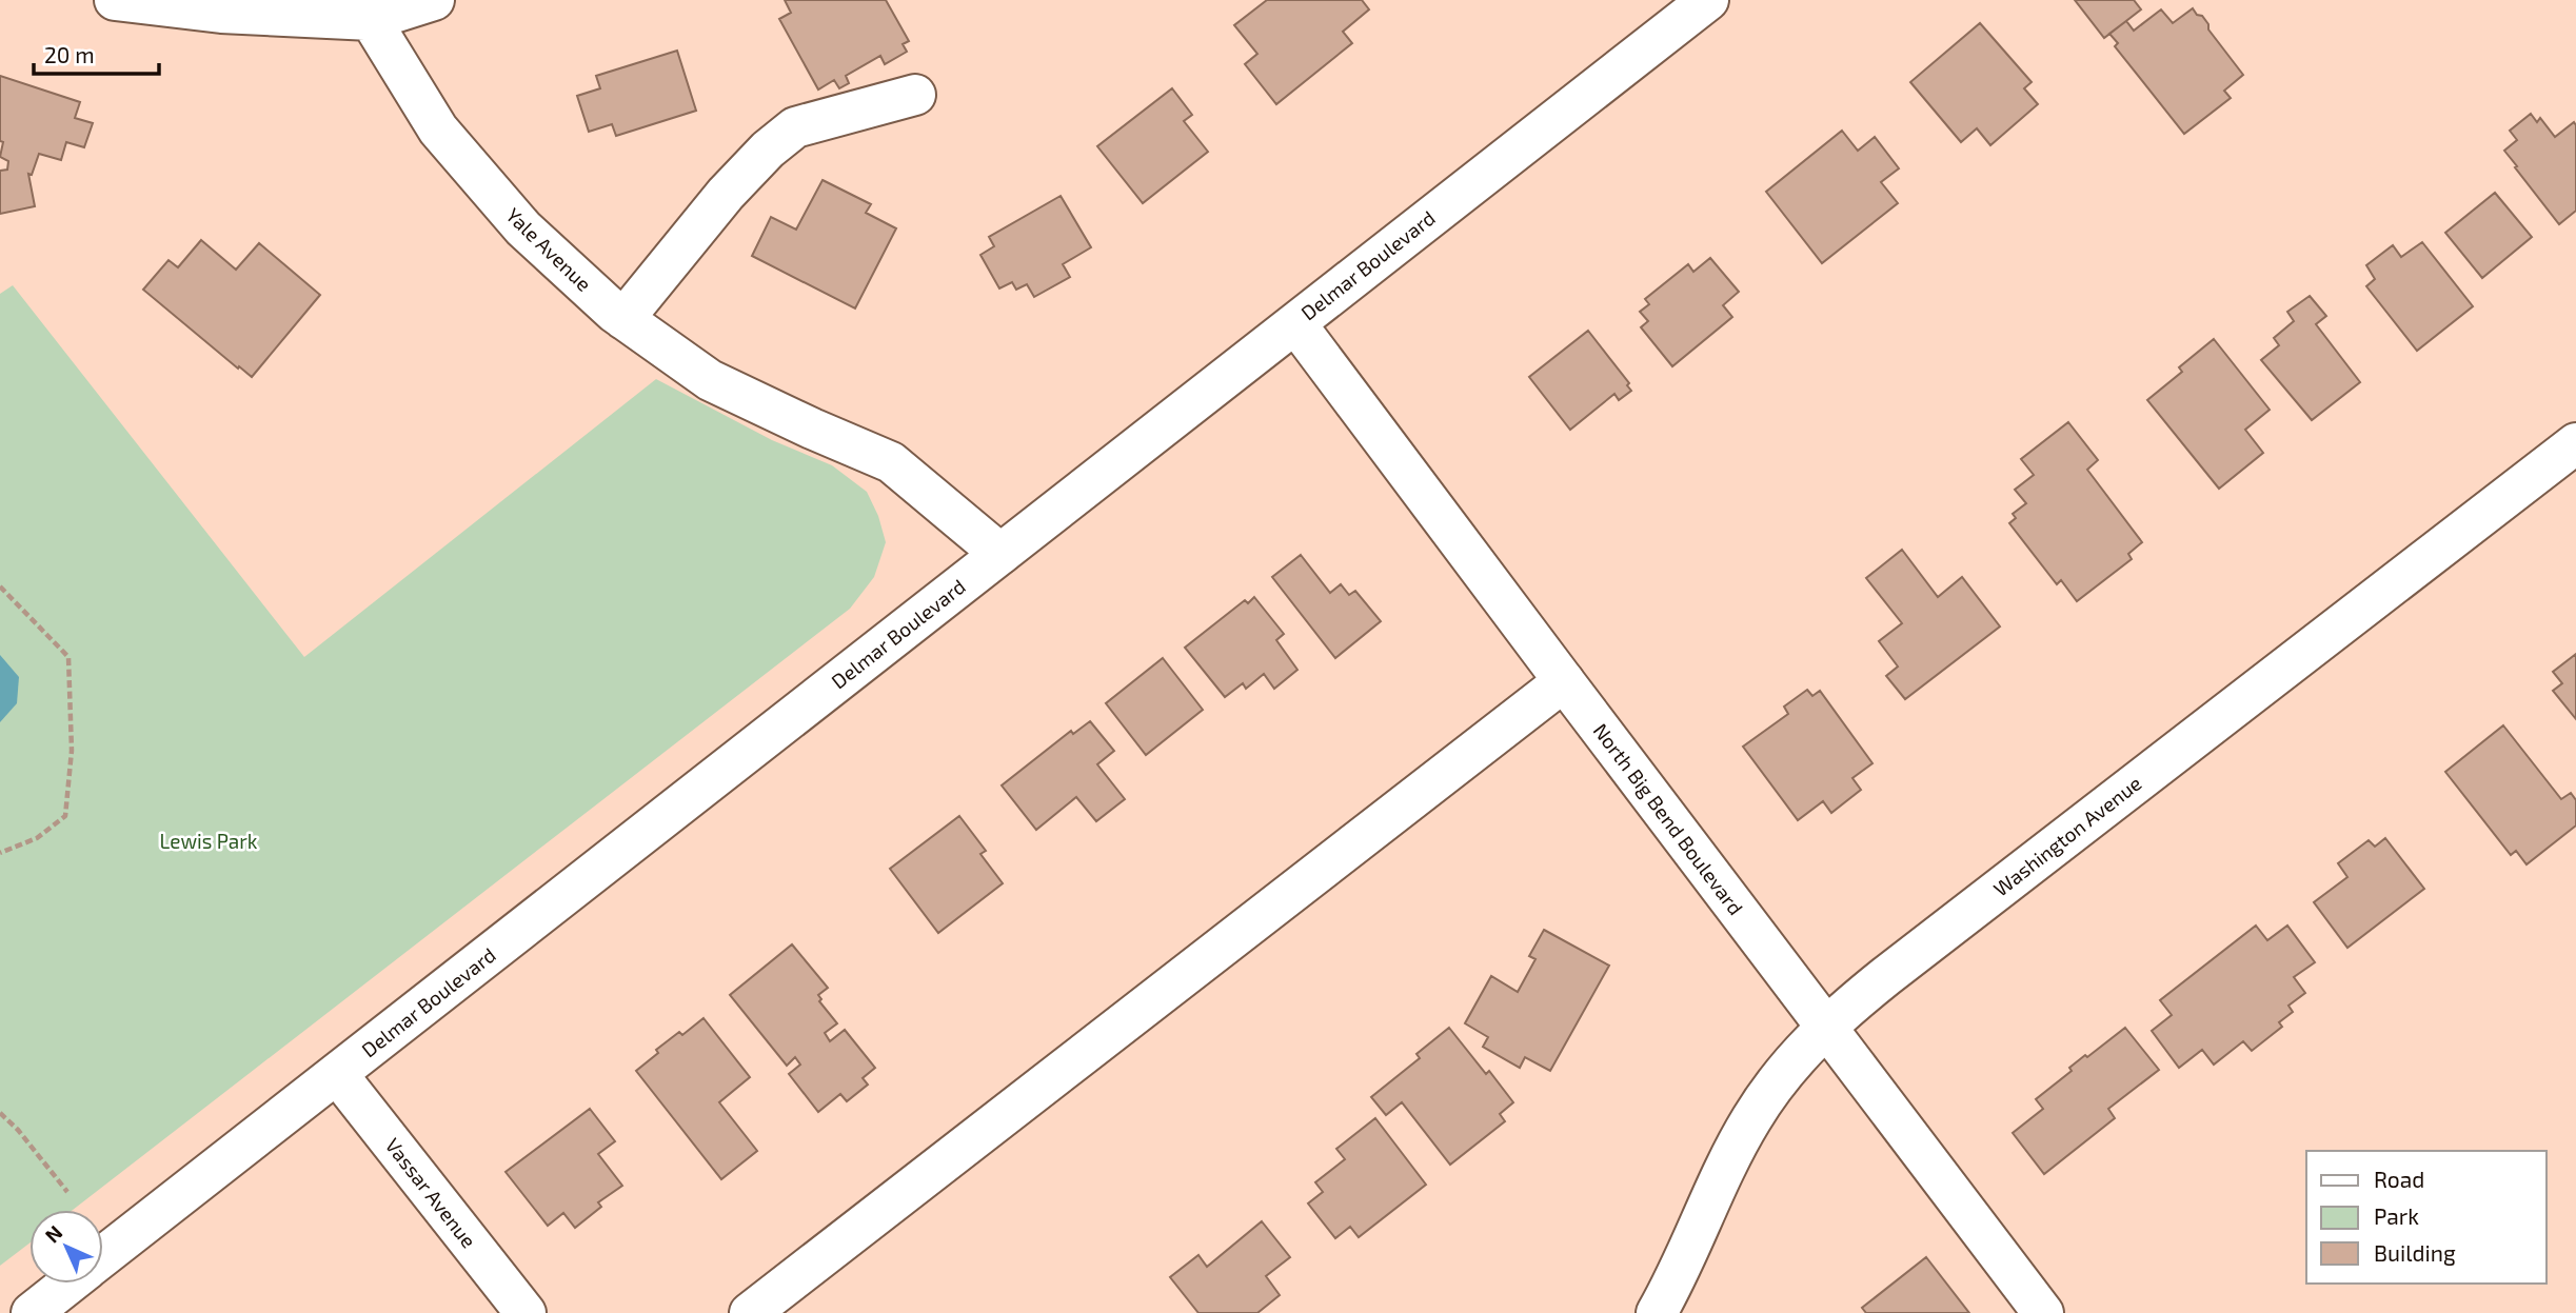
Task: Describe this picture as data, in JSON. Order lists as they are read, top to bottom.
{
  "streets": {
    "main road": [
      "Yale Avenue",
      "Delmar Boulevard",
      "North Big Bend Boulevard",
      "Washington Avenue",
      "Vassar Avenue"
    ]
  },
  "crossings": [
    ["Yale Avenue", "Delmar Boulevard"],
    ["Delmar Boulevard", "North Big Bend Boulevard"],
    ["Delmar Boulevard", "Vassar Avenue"],
    ["North Big Bend Boulevard", "Washington Avenue"]
  ],
  "parks": ["Lewis Park"],
  "legend": ["Road", "Park", "Building"],
  "scale_bar": "20 m",
  "north": "top left"
}
